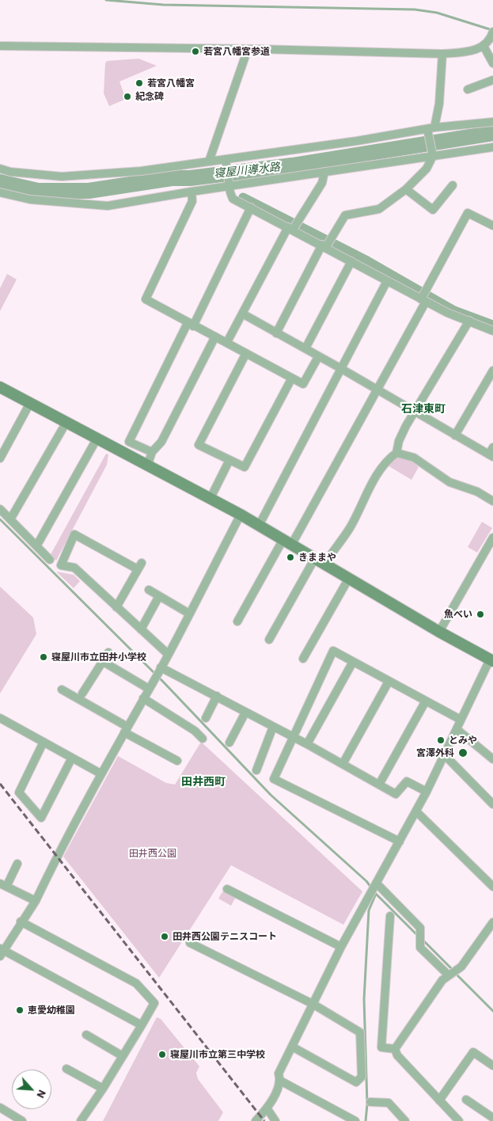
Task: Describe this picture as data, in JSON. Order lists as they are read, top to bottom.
{
  "districts": ["石津東町", "田井西町"],
  "water": ["寝屋川導水路"],
  "parks": ["田井西公園"],
  "places": [
    "若宮八幡宮参道",
    "若宮八幡宮",
    "紀念碑",
    "きままや",
    "魚べい",
    "寝屋川市立田井小学校",
    "とみや",
    "宮澤外科",
    "田井西公園テニスコート",
    "恵愛幼稚園",
    "寝屋川市立第三中学校"
  ],
  "north": "bottom right"
}
